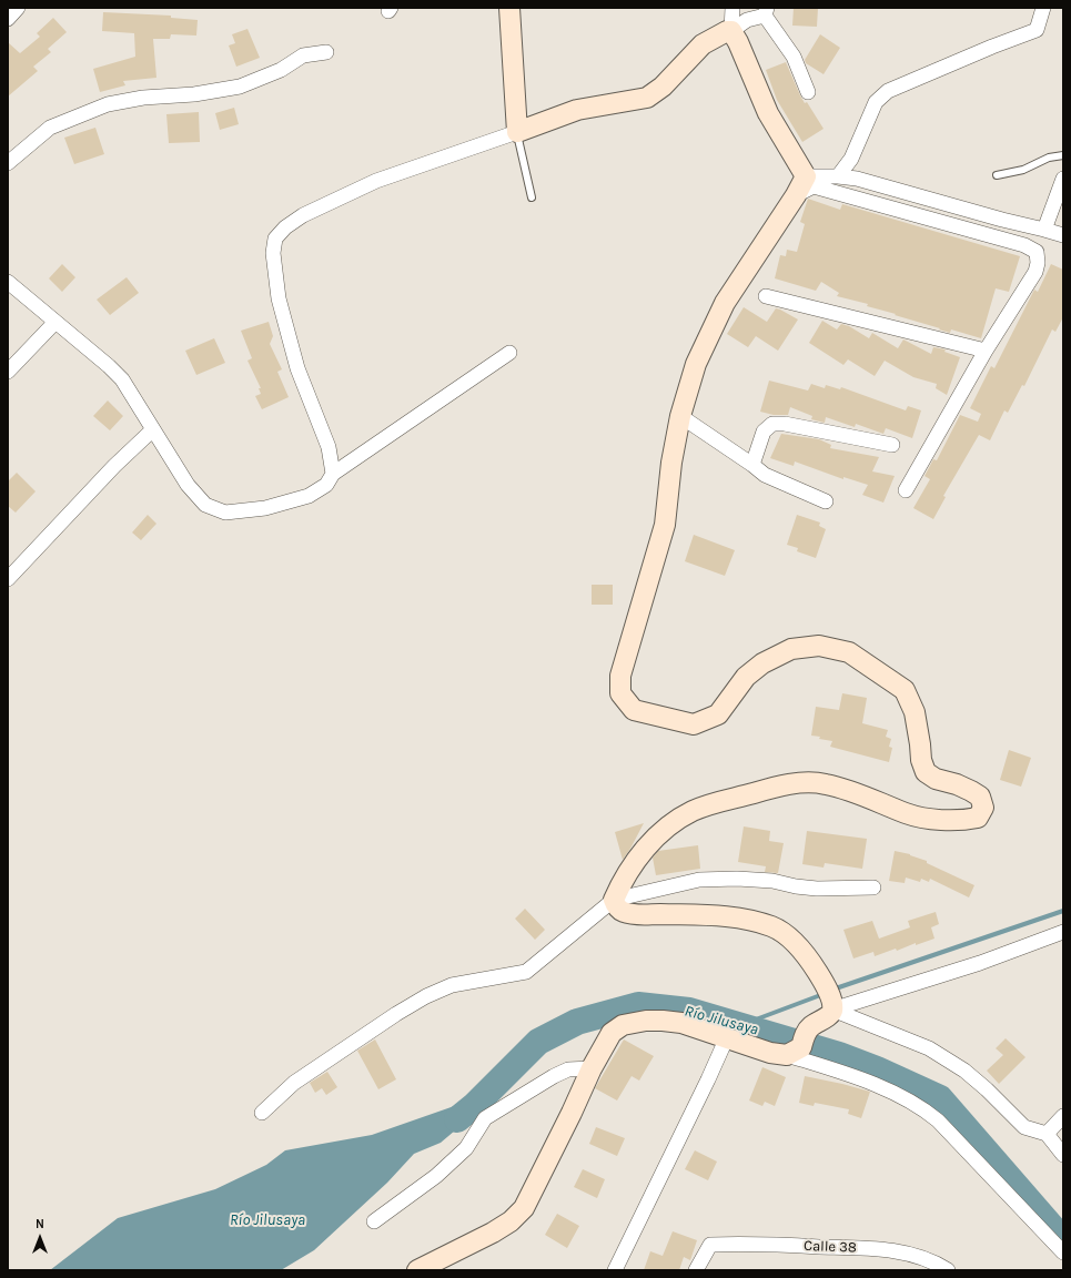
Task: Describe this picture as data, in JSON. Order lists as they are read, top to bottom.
{
  "streets": {
    "street": ["Calle 38"]
  },
  "water": ["Río Jilusaya"],
  "north": "top"
}
